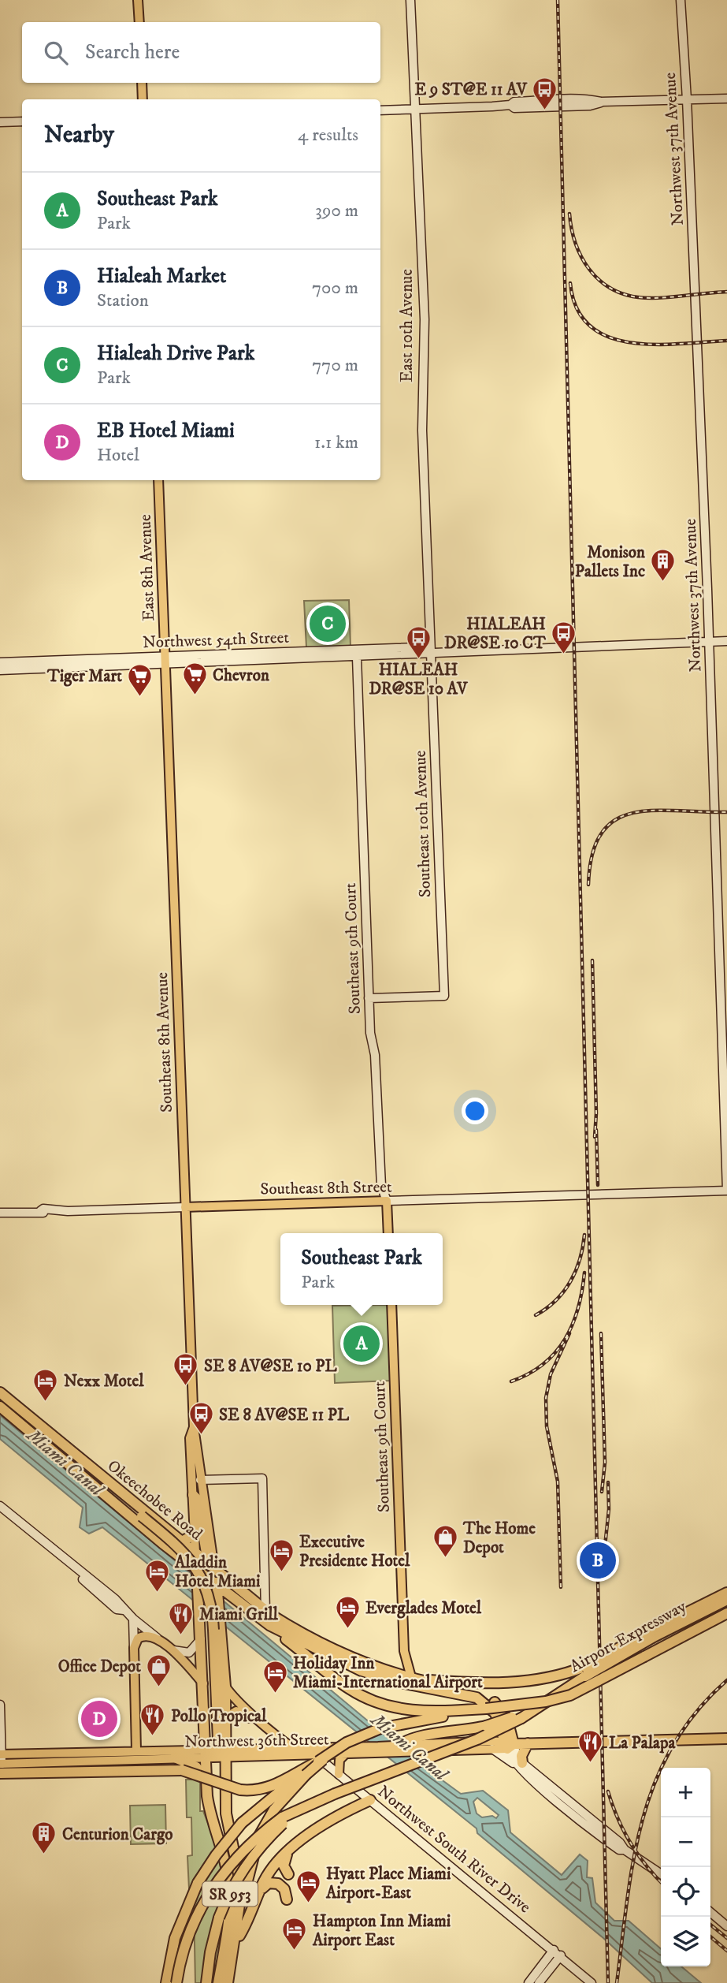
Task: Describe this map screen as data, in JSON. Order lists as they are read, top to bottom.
{
  "streets": {
    "highway": [
      "Okeechobee Road",
      "Airport Expressway",
      "Northwest 36th Street",
      "SR 953"
    ],
    "main road": [
      "East 8th Avenue",
      "Southeast 9th Court",
      "Southeast 8th Avenue",
      "Southeast 8th Street"
    ],
    "street": [
      "Northwest 37th Avenue",
      "East 10th Avenue",
      "Northwest 54th Street",
      "Southeast 10th Avenue",
      "Northwest South River Drive"
    ]
  },
  "crossings": [
    ["Northwest 37th Avenue", "Northwest 54th Street"],
    ["Northwest 37th Avenue", "Southeast 8th Street"],
    ["East 10th Avenue", "Northwest 54th Street"],
    ["East 10th Avenue", "Southeast 10th Avenue"],
    ["East 8th Avenue", "Northwest 54th Street"],
    ["East 8th Avenue", "Southeast 8th Avenue"],
    ["Northwest 54th Street", "Southeast 10th Avenue"],
    ["Northwest 54th Street", "Southeast 9th Court"],
    ["Northwest 54th Street", "Southeast 8th Avenue"],
    ["Southeast 10th Avenue", "Southeast 9th Court"],
    ["Southeast 9th Court", "Southeast 8th Street"],
    ["Southeast 9th Court", "Okeechobee Road"],
    ["Southeast 8th Avenue", "Southeast 8th Street"],
    ["Southeast 8th Avenue", "SR 953"],
    ["Okeechobee Road", "Northwest 36th Street"],
    ["Okeechobee Road", "SR 953"],
    ["Northwest 36th Street", "Northwest South River Drive"],
    ["Northwest 36th Street", "SR 953"]
  ],
  "water": ["Miami Canal"],
  "places": {
    "bus stop": [
      "E 9 ST@E 11 AV",
      "HIALEAH DR@SE 10 CT",
      "HIALEAH DR@SE 10 AV",
      "SE 8 AV@SE 10 PL",
      "SE 8 AV@SE 11 PL"
    ],
    "building": ["Monison Pallets Inc", "Centurion Cargo"],
    "supermarket": ["Chevron", "Tiger Mart"],
    "hotel": [
      "Nexx Motel",
      "Executive Presidente Hotel",
      "Aladdin Hotel Miami",
      "Everglades Motel",
      "Holiday Inn Miami-International Airport",
      "Hyatt Place Miami Airport-East",
      "Hampton Inn Miami Airport East"
    ],
    "shop": ["The Home Depot", "Office Depot"],
    "restaurant": ["Miami Grill", "Pollo Tropical", "La Palapa"]
  },
  "page": {
    "search": "Search here",
    "heading": ["Nearby", "4 results"],
    "list": [
      {
        "mark": "A",
        "name": "Southeast Park",
        "note": "Park",
        "value": "390 m"
      },
      {
        "mark": "B",
        "name": "Hialeah Market",
        "note": "Station",
        "value": "700 m"
      },
      {
        "mark": "C",
        "name": "Hialeah Drive Park",
        "note": "Park",
        "value": "770 m"
      },
      {
        "mark": "D",
        "name": "EB Hotel Miami",
        "note": "Hotel",
        "value": "1.1 km"
      }
    ],
    "pins": [
      "C",
      "A",
      "B",
      "D"
    ],
    "popup": ["Southeast Park", "Park"],
    "map_buttons": ["+", "−"]
  }
}
